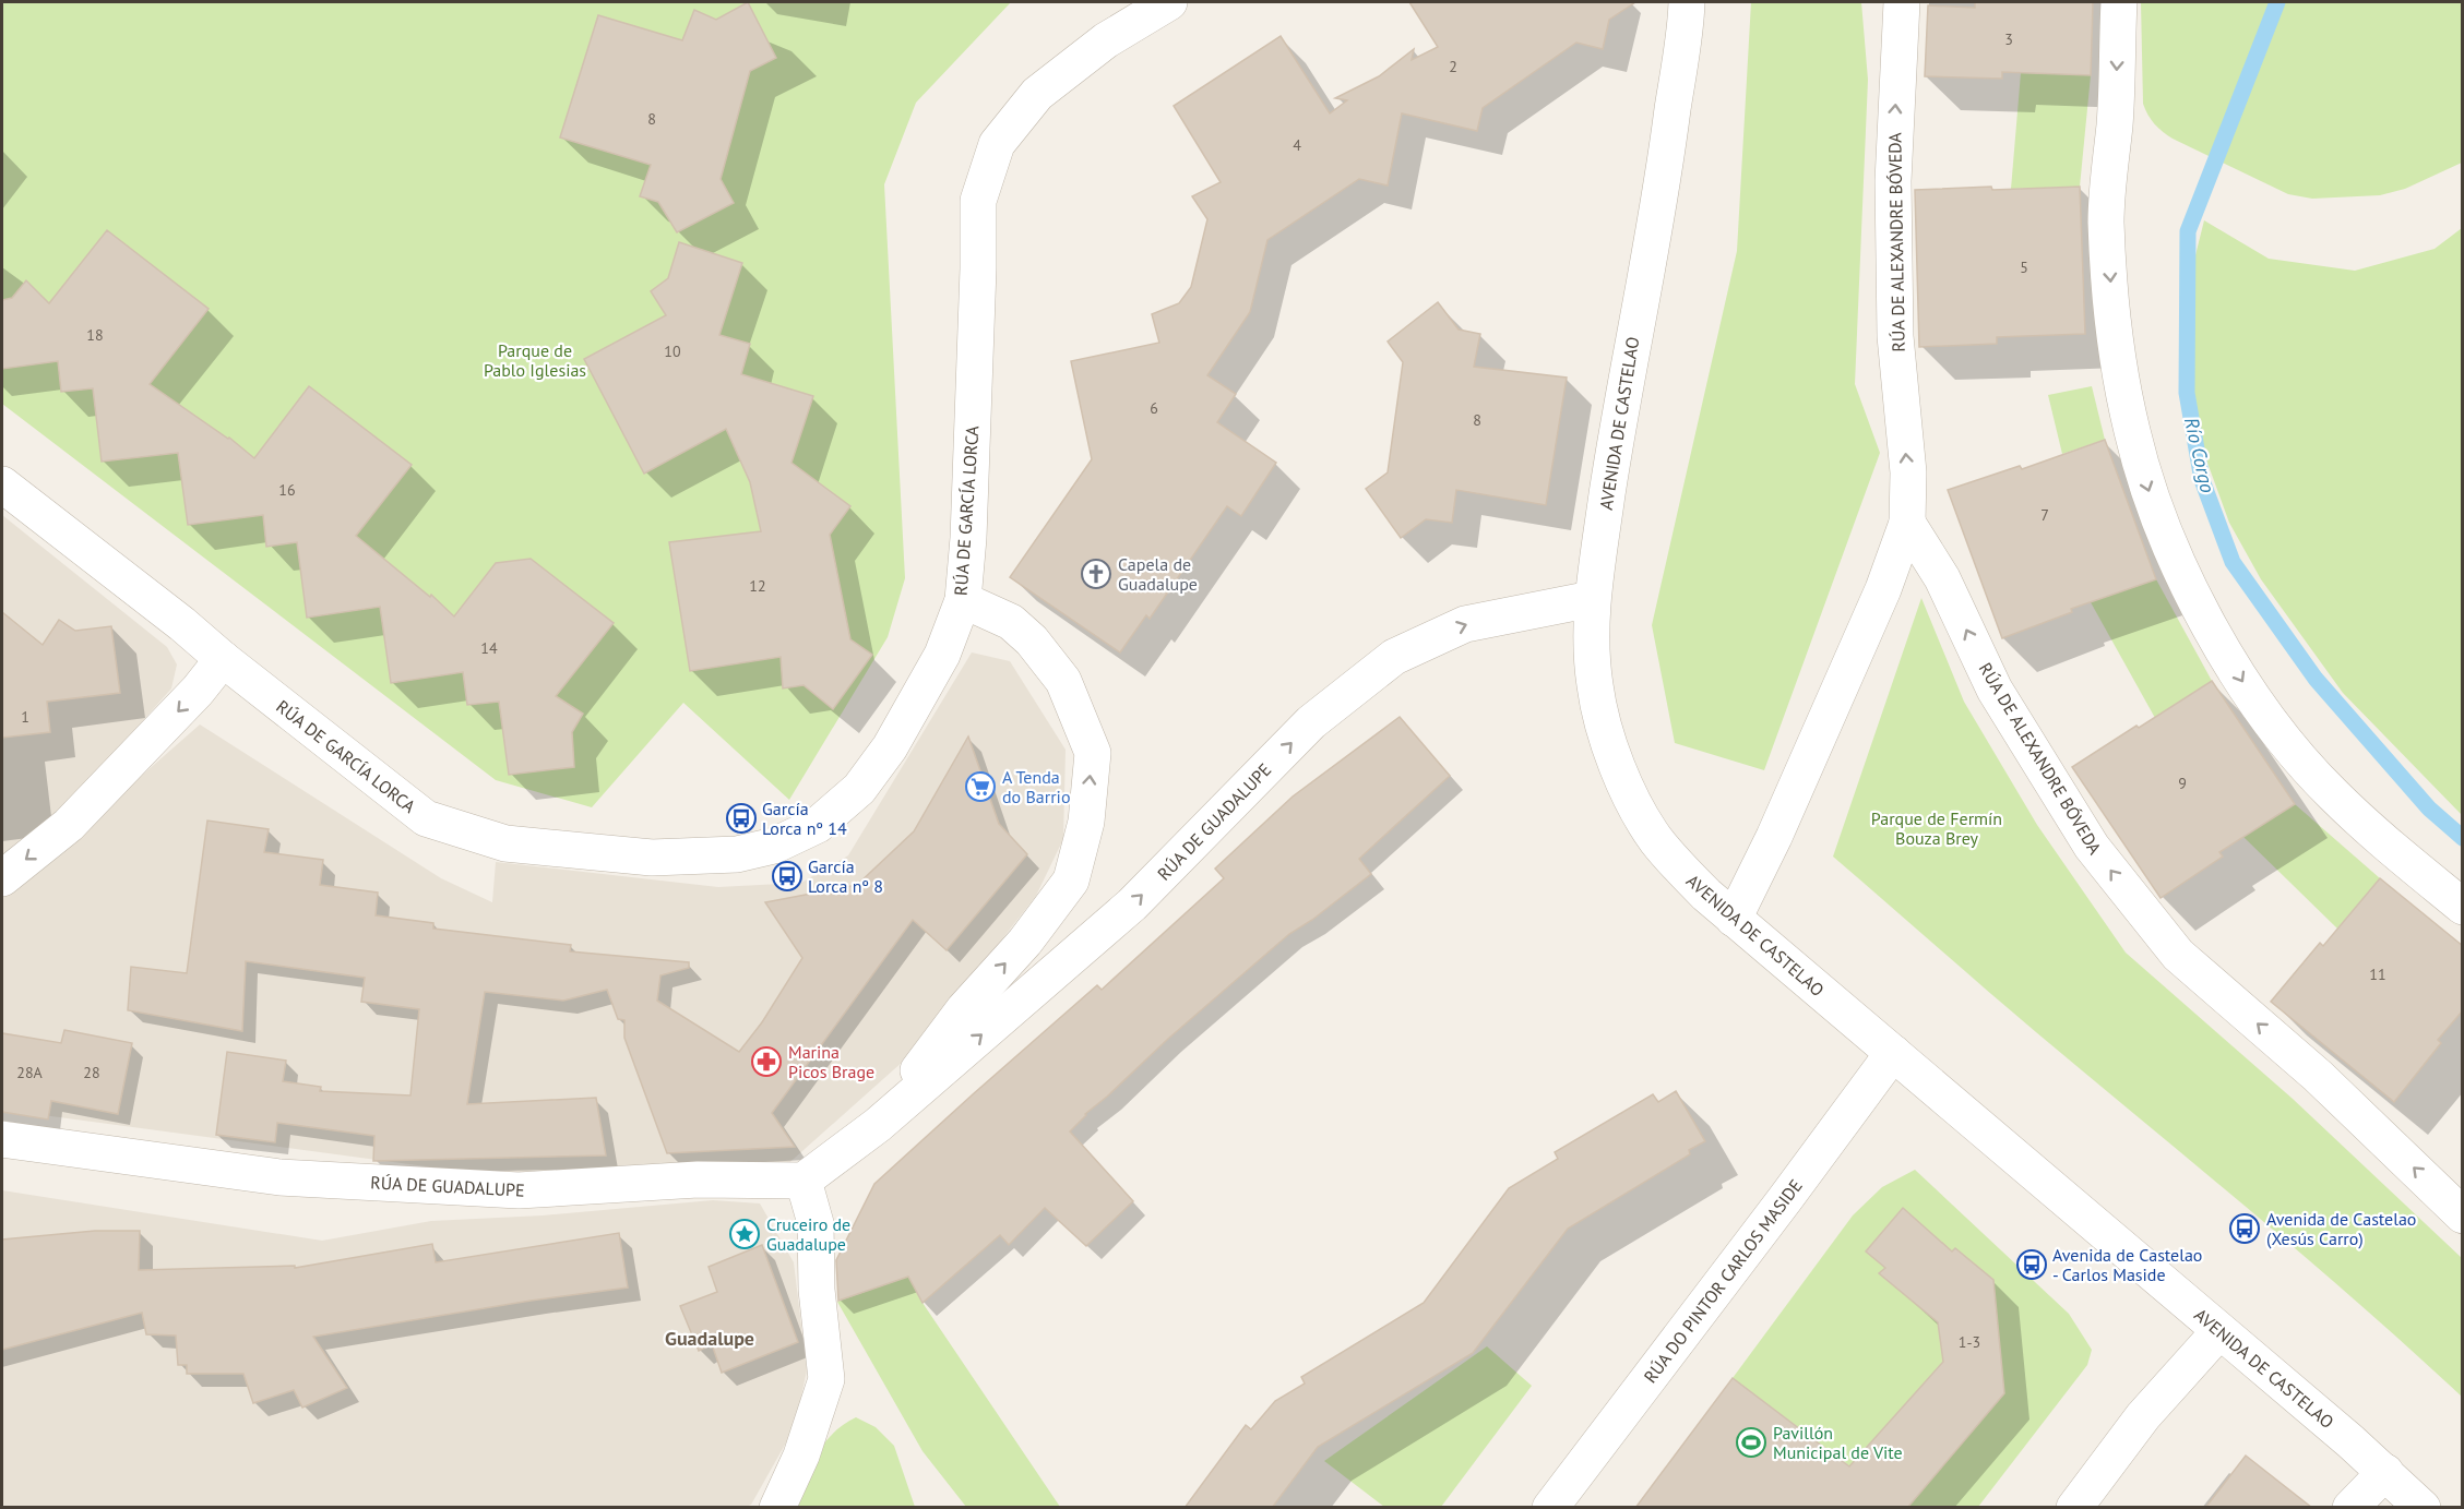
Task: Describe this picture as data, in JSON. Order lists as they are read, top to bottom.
{
  "streets": {
    "street": [
      "RÚA DE ALEXANDRE BÓVEDA",
      "AVENIDA DE CASTELAO",
      "RÚA DE GARCÍA LORCA",
      "RÚA DE GUADALUPE",
      "RÚA DO PINTOR CARLOS MASIDE"
    ]
  },
  "crossings": [
    ["RÚA DE ALEXANDRE BÓVEDA", "AVENIDA DE CASTELAO"],
    ["AVENIDA DE CASTELAO", "RÚA DE GUADALUPE"],
    ["AVENIDA DE CASTELAO", "RÚA DO PINTOR CARLOS MASIDE"],
    ["RÚA DE GARCÍA LORCA", "RÚA DE GUADALUPE"]
  ],
  "one_way": ["RÚA DE GUADALUPE"],
  "districts": ["Guadalupe"],
  "water": ["Río Corgo"],
  "parks": ["Parque de Pablo Iglesias", "Parque de Fermín Bouza Brey"],
  "places": {
    "church": ["Capela de Guadalupe"],
    "supermarket": ["A Tenda do Barrio"],
    "bus stop": [
      "García Lorca nº 14",
      "García Lorca nº 8",
      "Avenida de Castelao (Xesús Carro)",
      "Avenida de Castelao - Carlos Maside"
    ],
    "pharmacy": ["Marina Picos Brage"],
    "place": ["Cruceiro de Guadalupe"],
    "sports": ["Pavillón Municipal de Vite"]
  },
  "house_numbers": [
    "3",
    "2",
    "8",
    "4",
    "5",
    "18",
    "10",
    "6",
    "8",
    "16",
    "7",
    "12",
    "14",
    "1",
    "9",
    "11",
    "28A",
    "28",
    "1-3"
  ]
}
